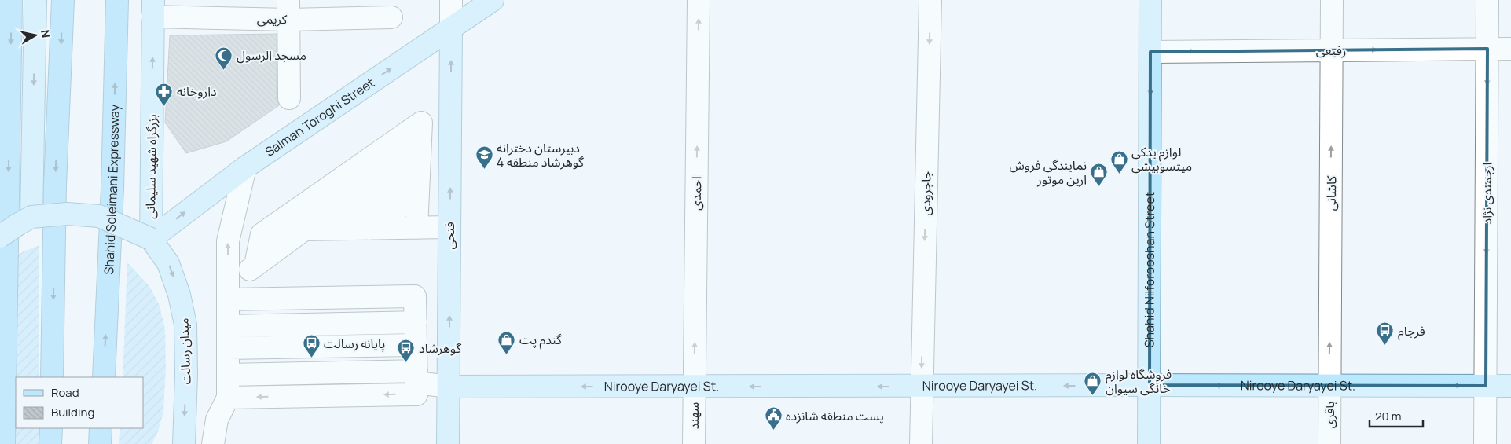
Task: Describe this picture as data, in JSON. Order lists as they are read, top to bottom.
{
  "streets": {
    "highway": ["Shahid Soleimani Expressway"],
    "main road": [
      "Salman Toroghi Street",
      "بزرگراه شهید سلیمانی",
      "فتحی",
      "Shahid Nilforooshan Street",
      "میدان رسالت",
      "Nirooye Daryayei St."
    ],
    "street": [
      "کریمی",
      "رفیعی",
      "احمدی",
      "جاجرودی",
      "کاشانی",
      "ارجمندی نژاد",
      "باقری",
      "سهند"
    ]
  },
  "crossings": [
    ["کریمی", "بزرگراه شهید سلیمانی"],
    ["رفیعی", "کاشانی"],
    ["رفیعی", "ارجمندی نژاد"],
    ["رفیعی", "Shahid Nilforooshan Street"],
    ["Salman Toroghi Street", "بزرگراه شهید سلیمانی"],
    ["Salman Toroghi Street", "فتحی"],
    ["Salman Toroghi Street", "میدان رسالت"],
    ["بزرگراه شهید سلیمانی", "میدان رسالت"],
    ["احمدی", "Nirooye Daryayei St."],
    ["احمدی", "سهند"],
    ["جاجرودی", "Nirooye Daryayei St."],
    ["کاشانی", "Nirooye Daryayei St."],
    ["کاشانی", "باقری"],
    ["ارجمندی نژاد", "Nirooye Daryayei St."],
    ["فتحی", "Nirooye Daryayei St."],
    ["Shahid Nilforooshan Street", "Nirooye Daryayei St."],
    ["Nirooye Daryayei St.", "باقری"],
    ["Nirooye Daryayei St.", "سهند"]
  ],
  "one_way": [
    "رفیعی",
    "Salman Toroghi Street",
    "احمدی",
    "جاجرودی",
    "کاشانی",
    "ارجمندی نژاد",
    "فتحی",
    "Shahid Nilforooshan Street",
    "میدان رسالت",
    "Nirooye Daryayei St."
  ],
  "places": {
    "mosque": ["مسجد الرسول"],
    "pharmacy": ["داروخانه"],
    "school or university": ["دبیرستان دخترانه گوهرشاد منطقه 4"],
    "shop": [
      "لوازم یدکی میتسوبیشی",
      "نمایندگی فروش ارین موتور",
      "گندم پت",
      "فروشگاه لوازم خانگی سیوان"
    ],
    "bus stop": ["فرجام", "پایانه رسالت", "گوهرشاد"],
    "public building": ["پست منطقه شانزده"]
  },
  "legend": ["Road", "Building"],
  "scale_bar": "20 m",
  "north": "right"
}
